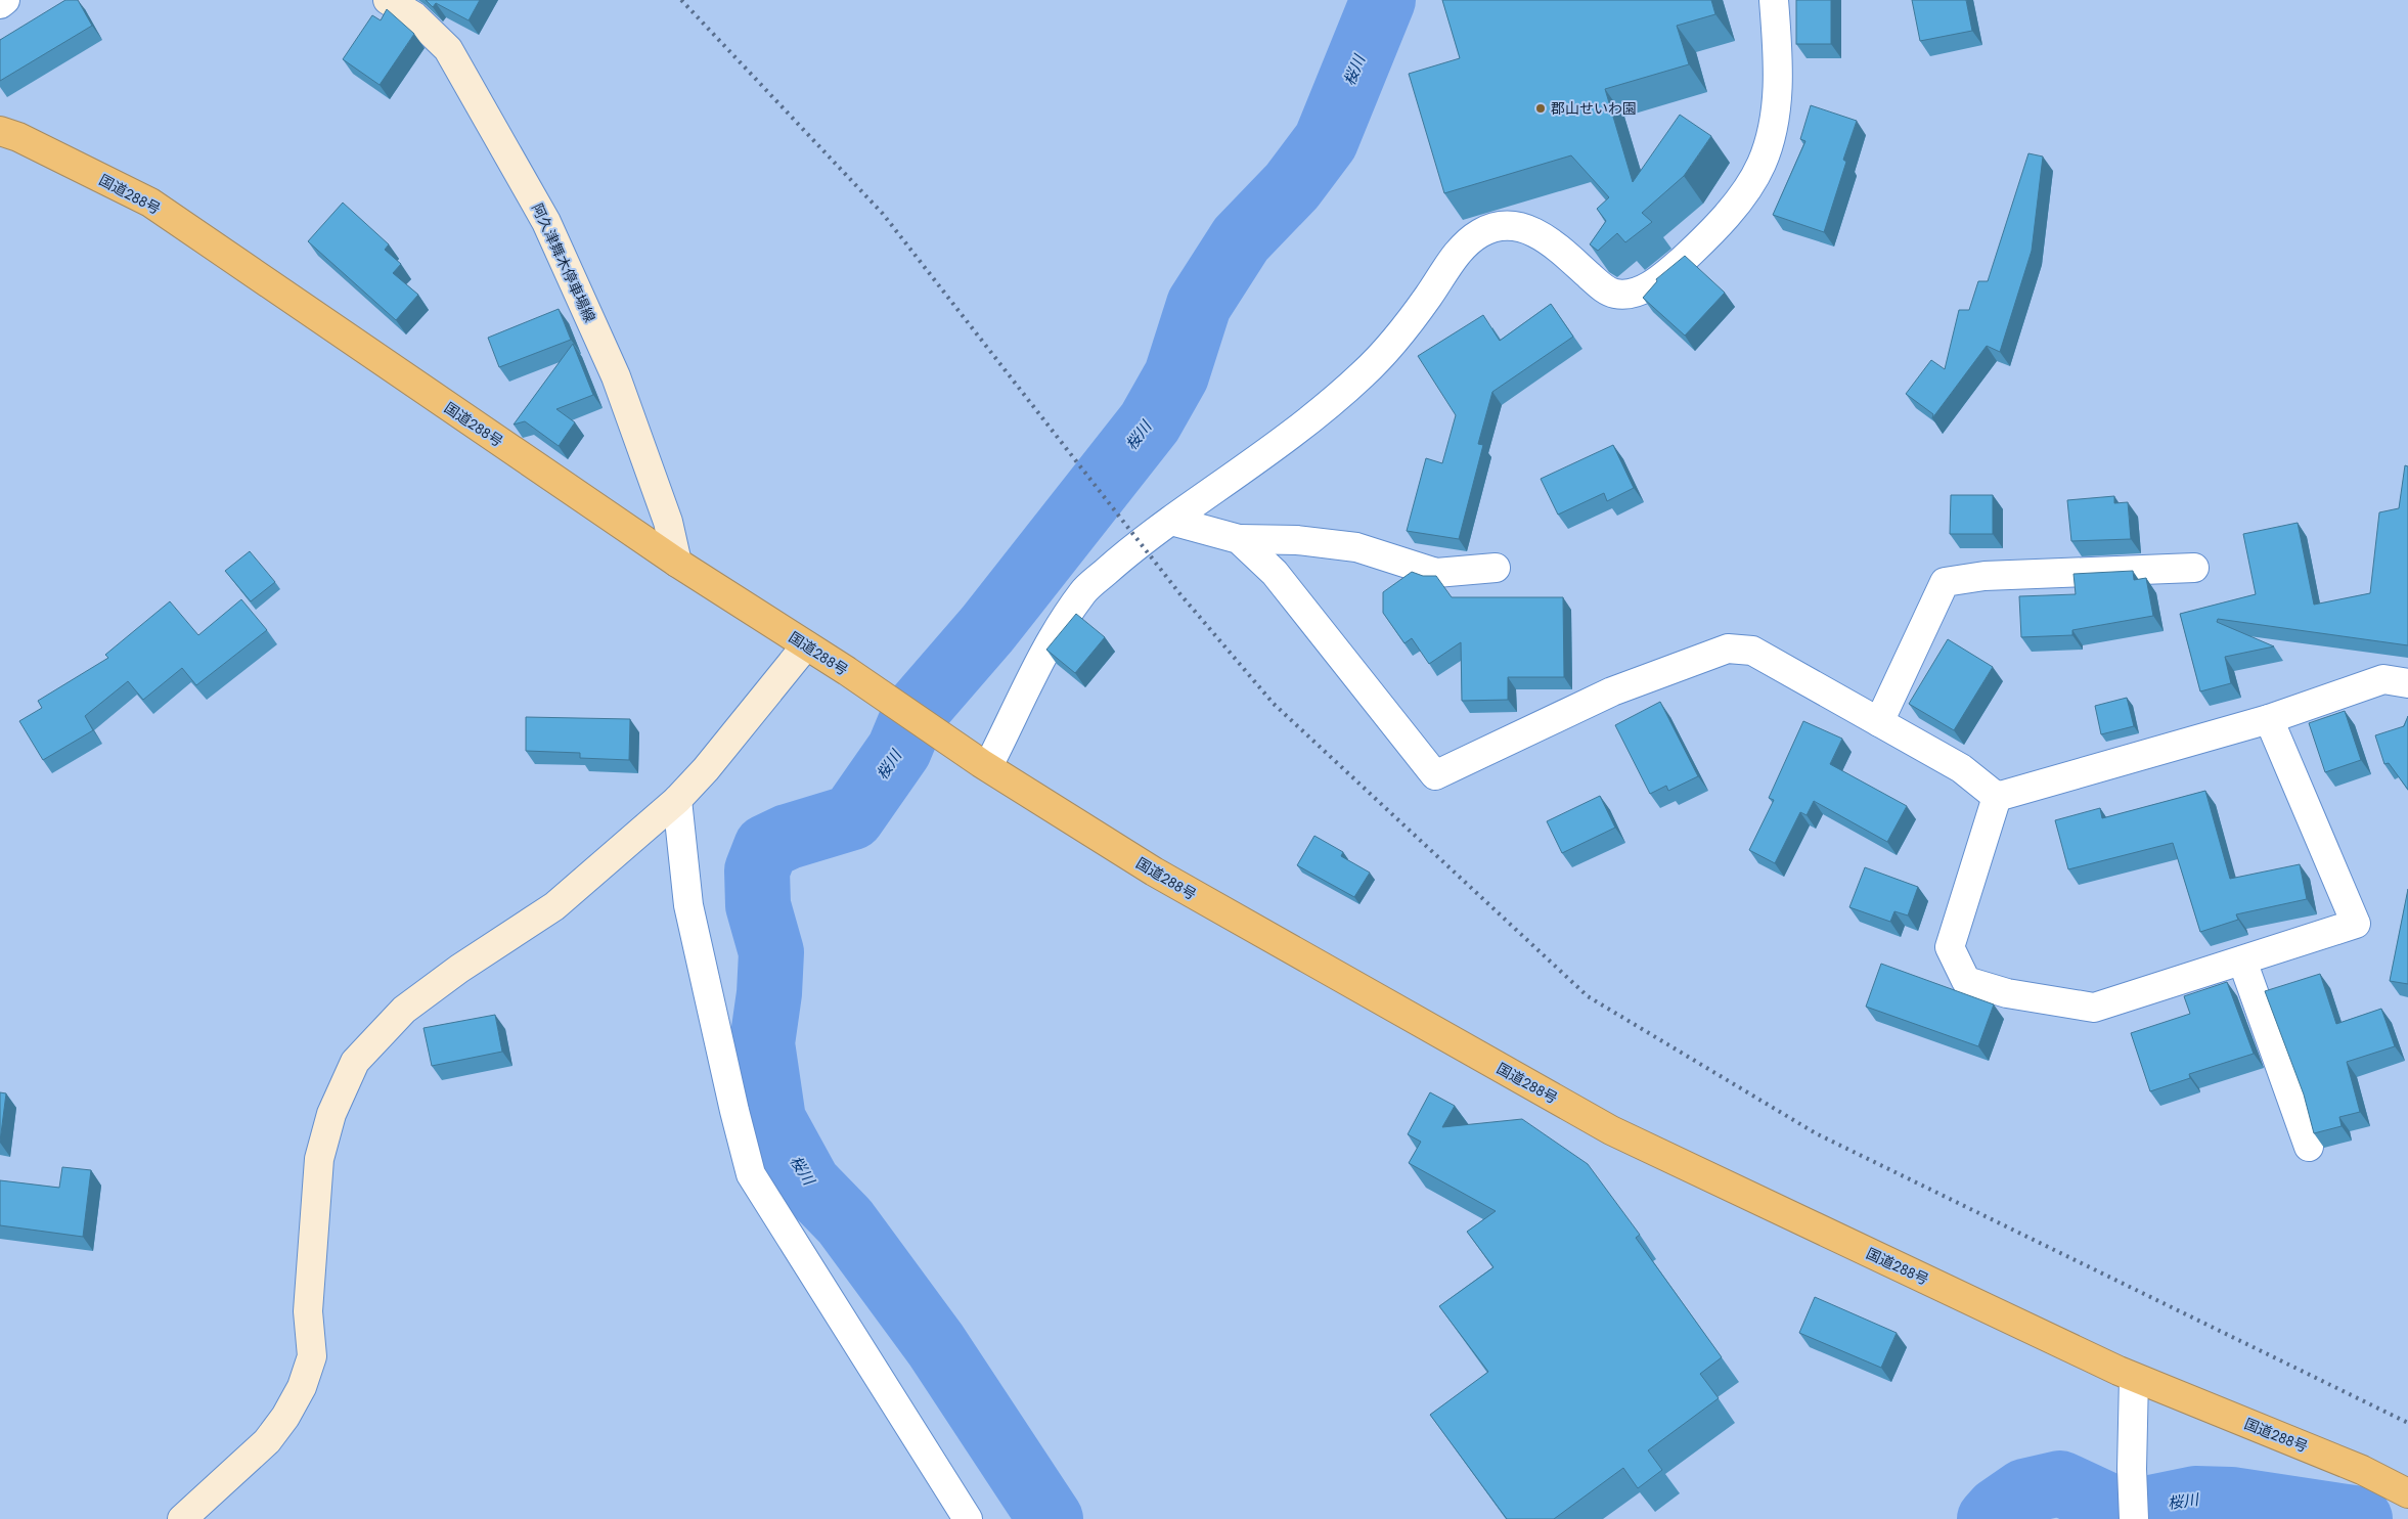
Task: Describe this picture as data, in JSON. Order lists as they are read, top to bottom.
{
  "streets": {
    "highway": ["国道288号"],
    "street": ["阿久津舞木停車場線"]
  },
  "crossings": [
    ["国道288号", "阿久津舞木停車場線"]
  ],
  "water": ["桜川"],
  "places": ["郡山せいわ園"]
}
